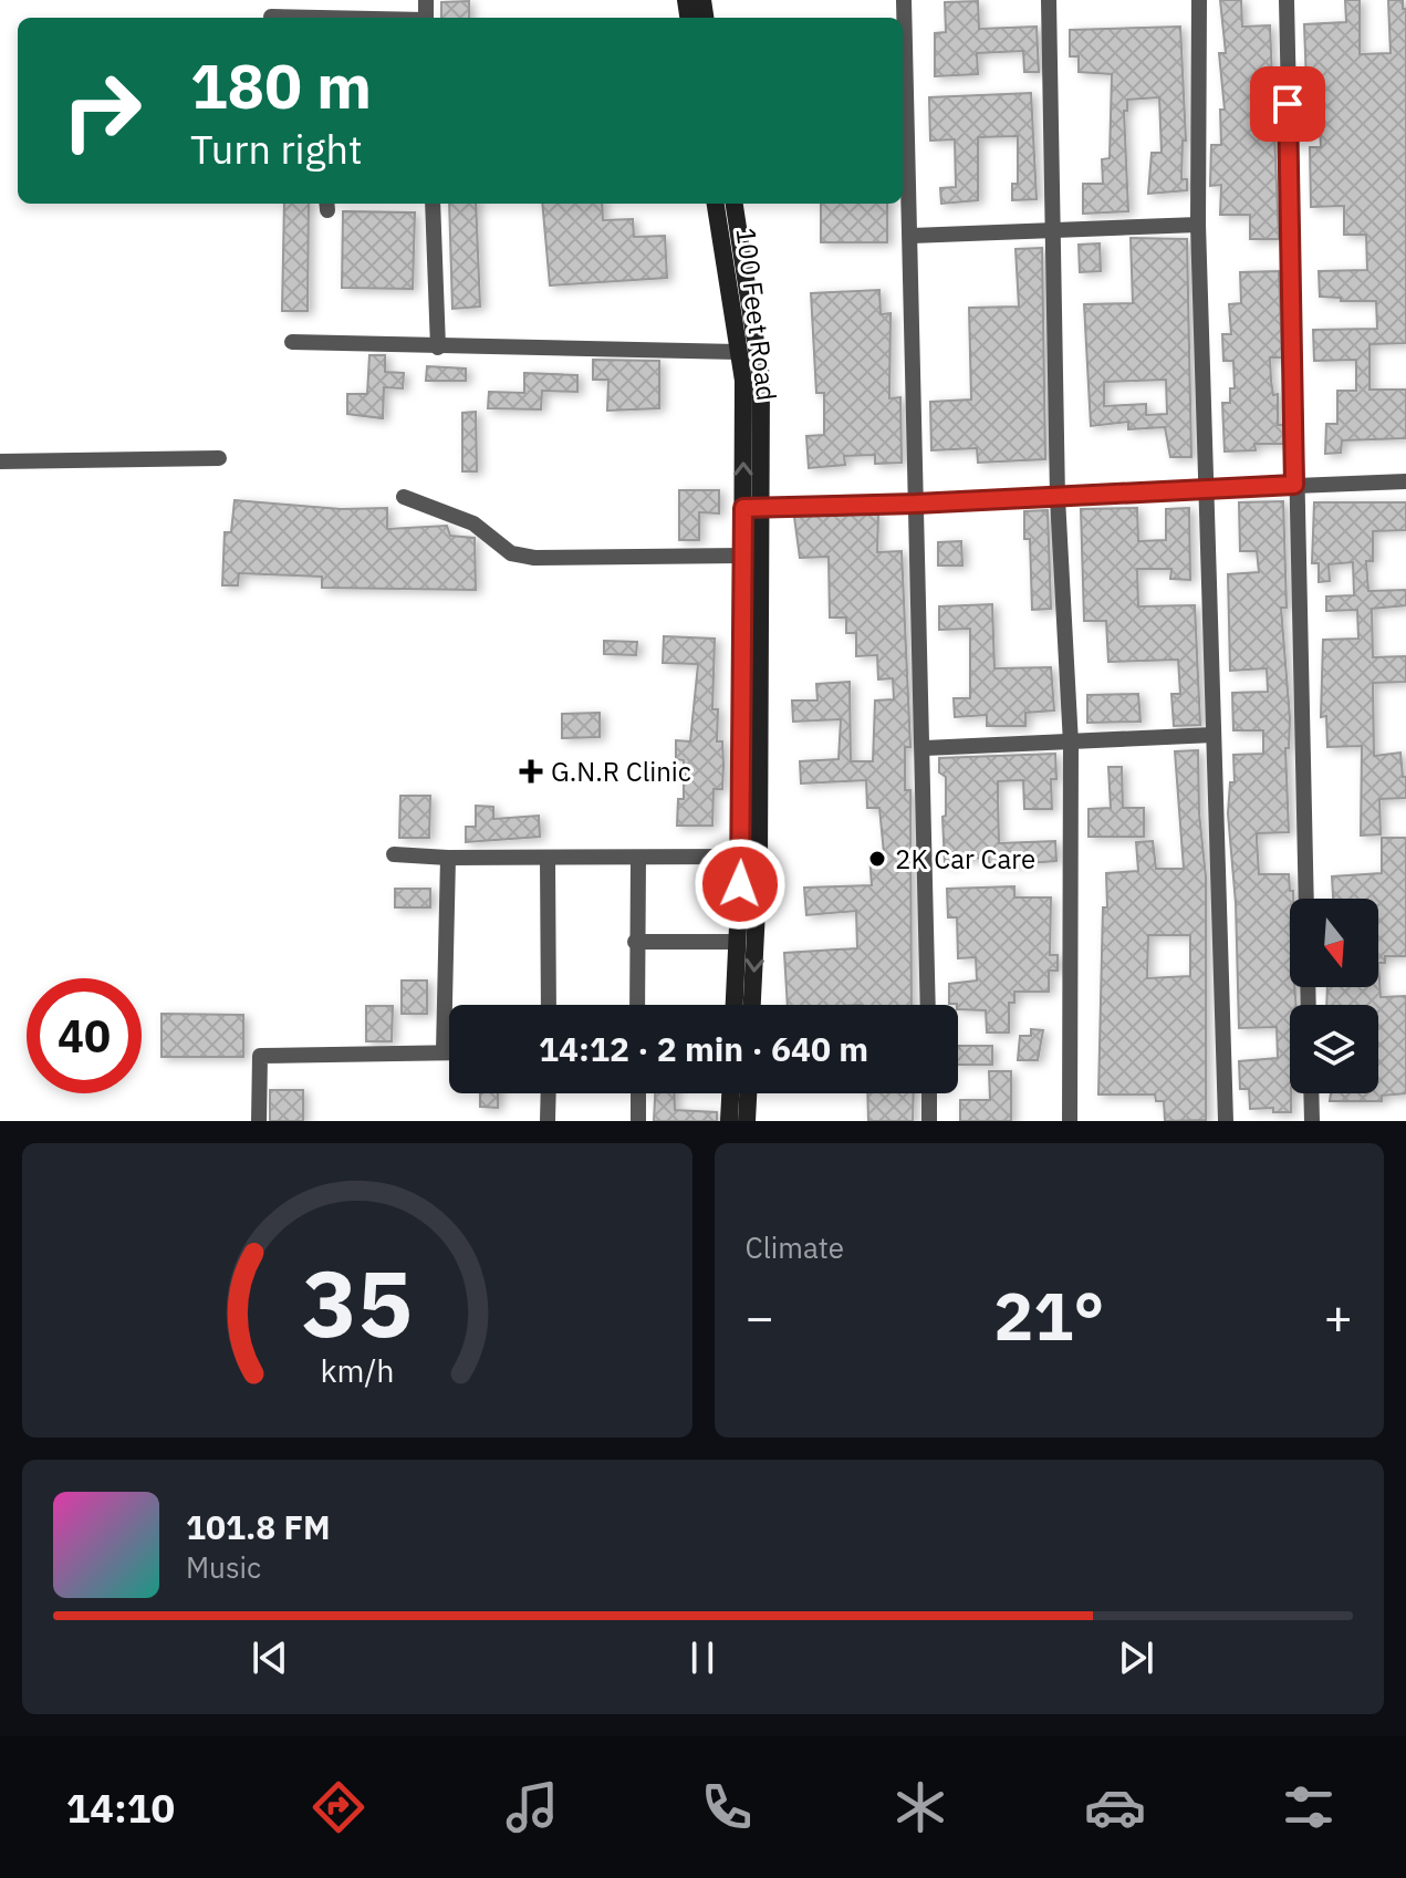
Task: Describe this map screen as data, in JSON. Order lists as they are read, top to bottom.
{
  "streets": {
    "street": ["100 Feet Road"]
  },
  "places": {
    "health": ["G.N.R Clinic"],
    "other": ["2K Car Care"]
  },
  "north": "bottom",
  "page": {
    "turn": ["180 m", "Turn right"],
    "limit": "40",
    "trip": "14:12 · 2 min · 640 m",
    "tile": "Climate",
    "heat": ["−", "21°", "+"],
    "song": ["101.8 FM", "Music"],
    "tabs": "14:10",
    "gauge": ["35", "km/h"]
  }
}
